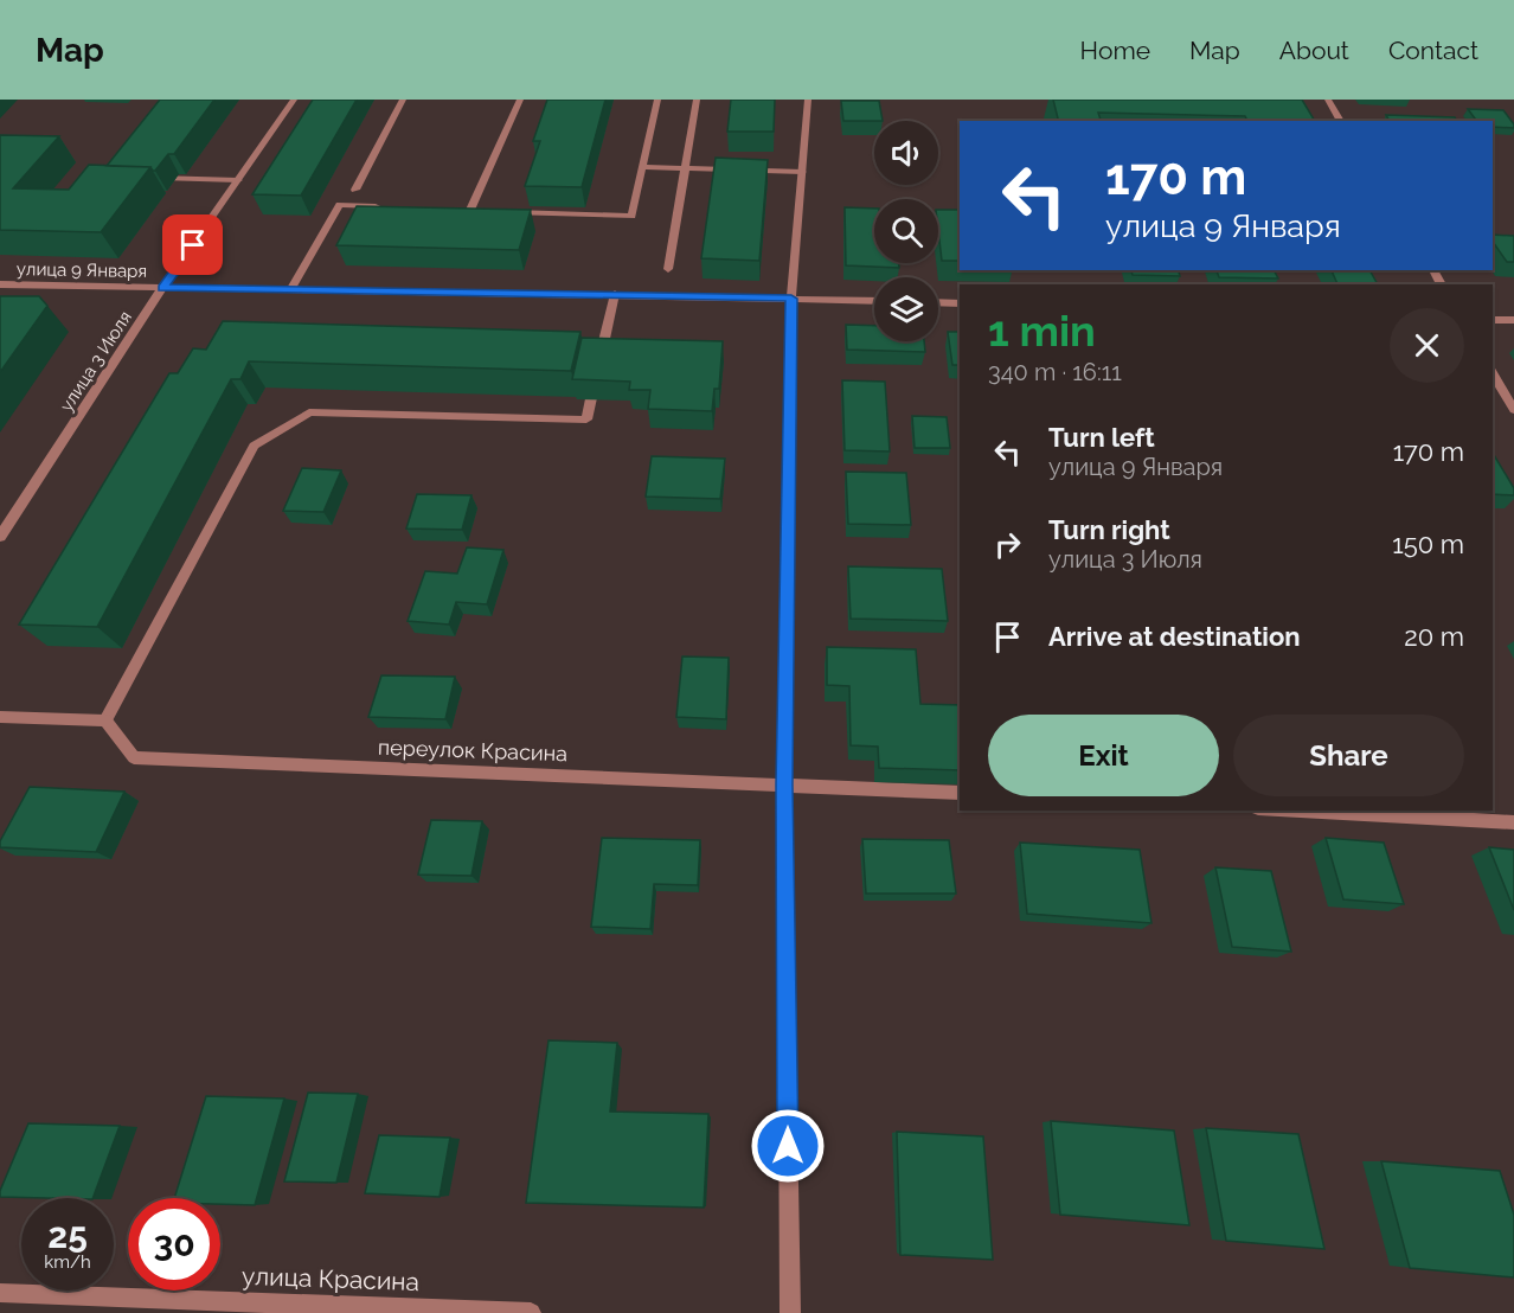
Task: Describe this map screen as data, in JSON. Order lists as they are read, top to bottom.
{
  "streets": {
    "street": [
      "улица 9 Января",
      "улица 3 Июля",
      "переулок Красина",
      "улица Красина"
    ]
  },
  "crossings": [
    ["улица 9 Января", "улица 3 Июля"]
  ],
  "page": {
    "header": "Map",
    "nav": [
      "Home",
      "Map",
      "About",
      "Contact"
    ],
    "turn": ["170 m", "улица 9 Января"],
    "heading": ["1 min", "340 m · 16:11"],
    "list": [
      {
        "name": "Turn left",
        "note": "улица 9 Января",
        "value": "170 m"
      },
      {
        "name": "Turn right",
        "note": "улица 3 Июля",
        "value": "150 m"
      },
      {
        "name": "Arrive at destination",
        "value": "20 m"
      }
    ],
    "buttons": ["Exit", "Share"],
    "speed": "25 km/h",
    "limit": "30"
  }
}
